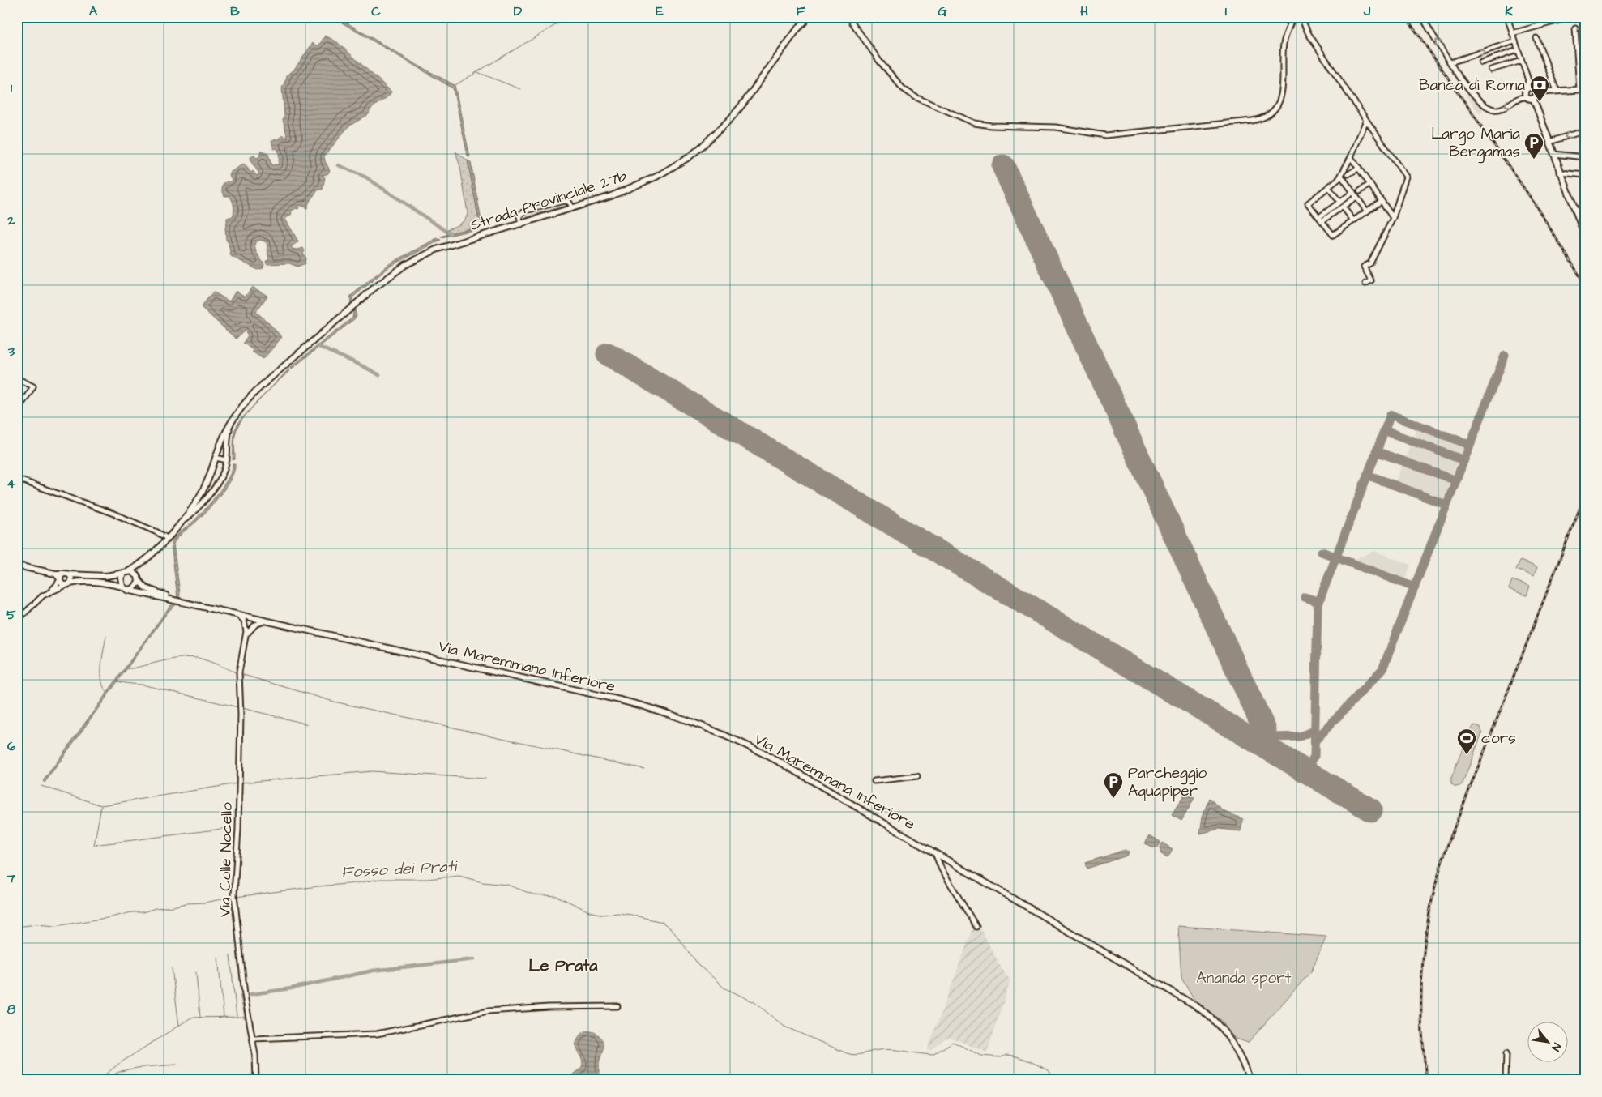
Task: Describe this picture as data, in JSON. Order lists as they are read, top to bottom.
{
  "streets": {
    "main road": ["Strada Provinciale 27b", "Via Maremmana Inferiore"],
    "street": ["Via Colle Nocello"]
  },
  "crossings": [
    ["Via Maremmana Inferiore", "Via Colle Nocello"]
  ],
  "districts": ["Le Prata"],
  "water": ["Fosso dei Prati"],
  "parks": ["Ananda sport"],
  "places": {
    "bank": ["Banca di Roma"],
    "parking": ["Largo Maria Bergamas", "Parcheggio Aquapiper"],
    "sports": ["cors"]
  },
  "north": "bottom right",
  "grid": {
    "columns": [
      "A",
      "B",
      "C",
      "D",
      "E",
      "F",
      "G",
      "H",
      "I",
      "J",
      "K"
    ],
    "rows": [
      "1",
      "2",
      "3",
      "4",
      "5",
      "6",
      "7",
      "8"
    ]
  }
}
